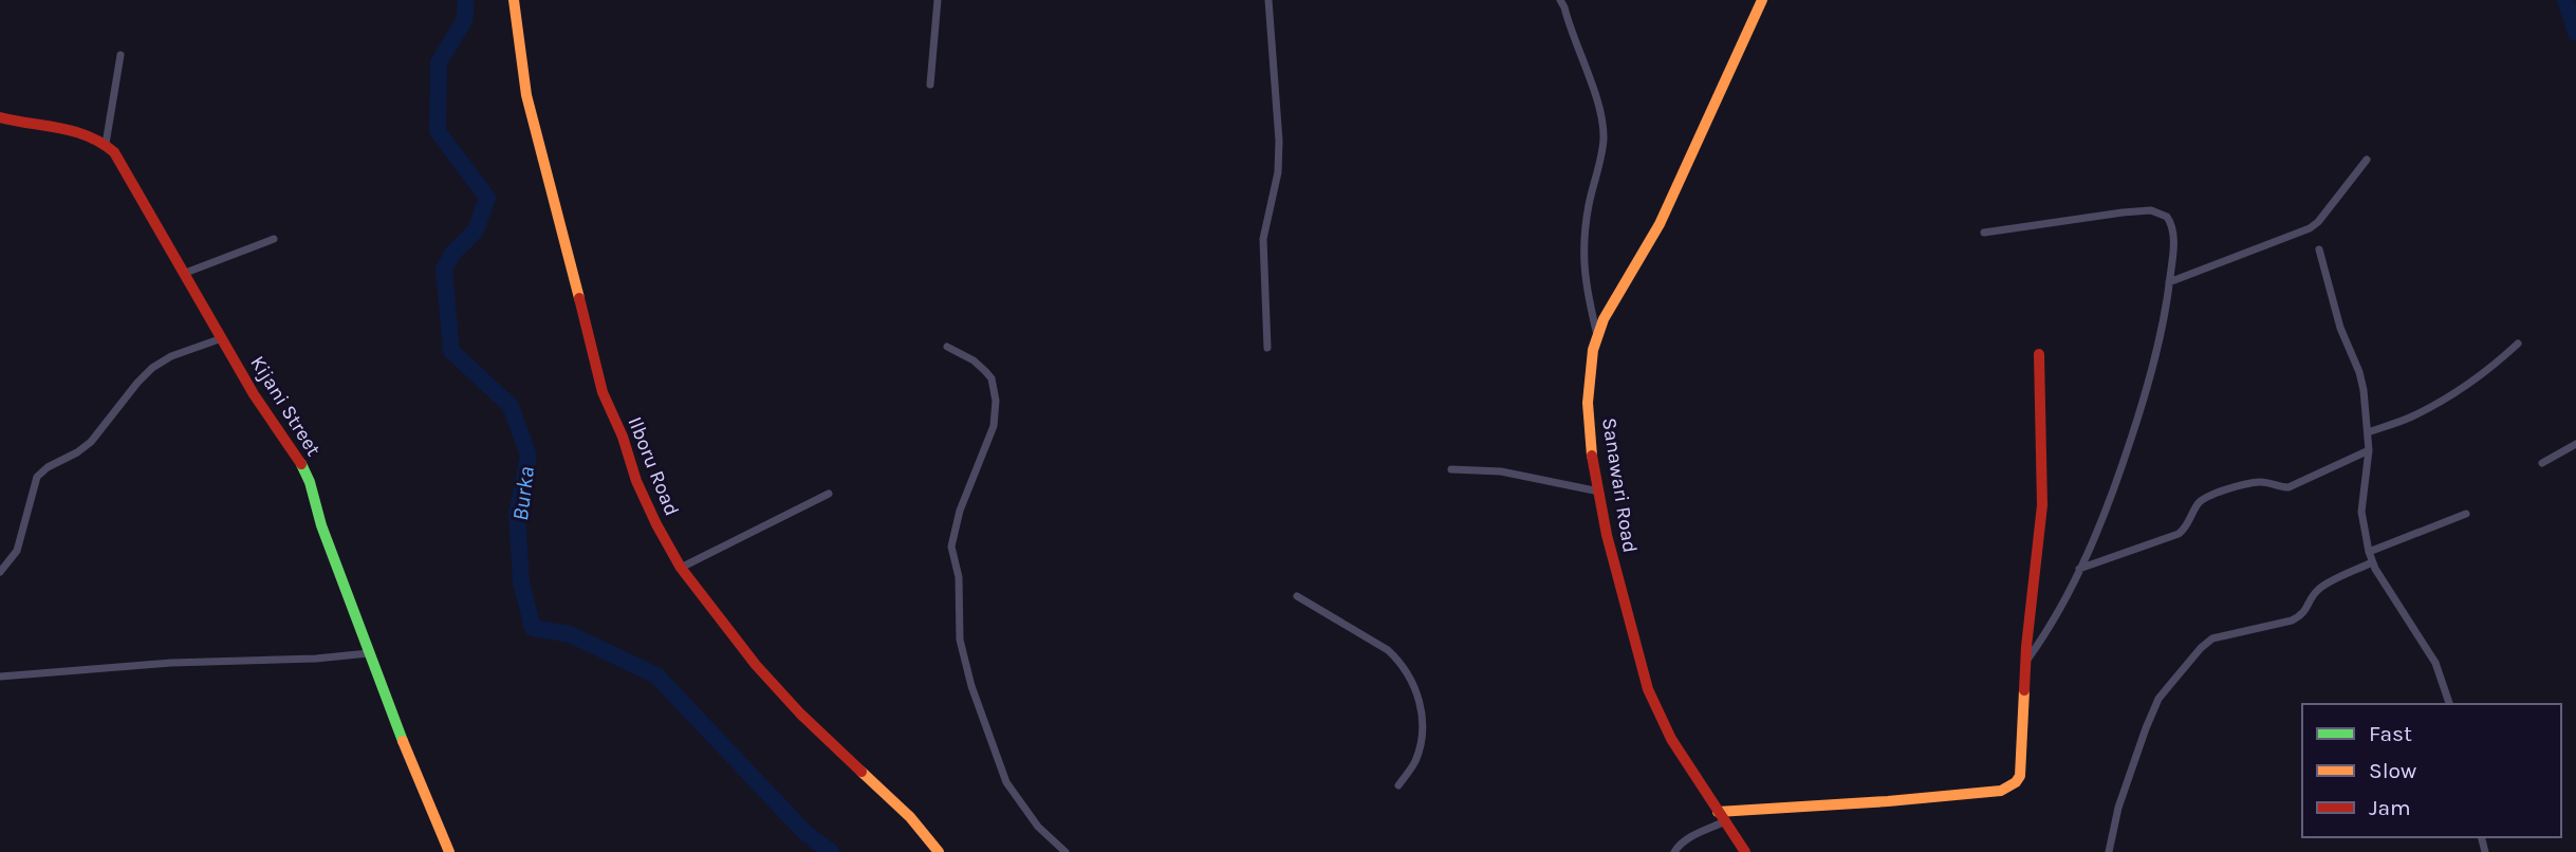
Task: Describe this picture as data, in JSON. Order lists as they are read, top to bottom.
{
  "streets": {
    "street": ["Kijani Street", "Ilboru Road", "Sanawari Road"]
  },
  "water": ["Burka"],
  "legend": ["Fast", "Slow", "Jam"]
}
